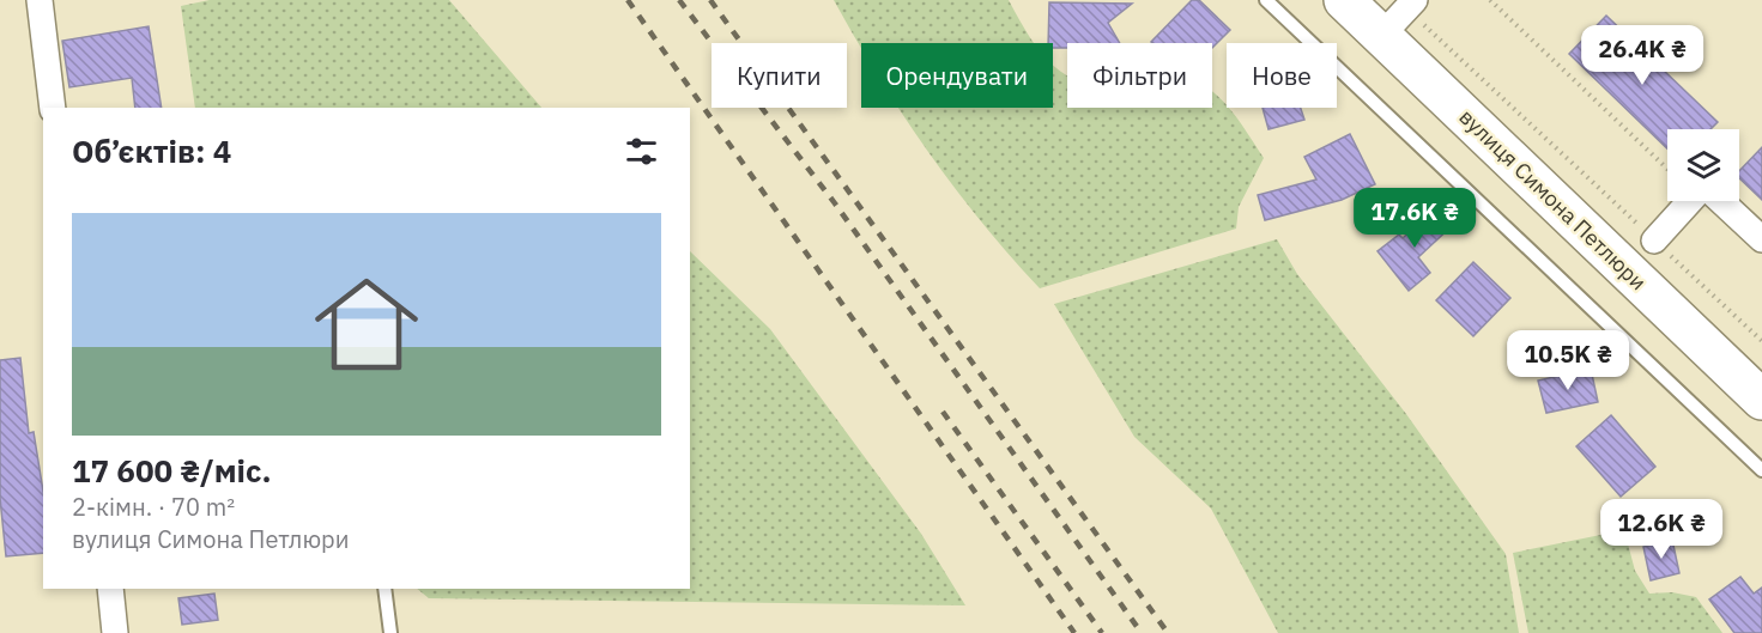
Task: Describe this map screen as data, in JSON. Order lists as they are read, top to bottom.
{
  "streets": {
    "highway": ["вулиця Симона Петлюри"]
  },
  "page": {
    "price": [
      "26.4K ₴",
      "17.6K ₴",
      "10.5K ₴",
      "12.6K ₴"
    ],
    "chip": [
      "Купити",
      "Орендувати",
      "Фільтри",
      "Нове"
    ],
    "heading": "Об’єктів: 4",
    "list": [
      {
        "name": "17 600 ₴/міс.",
        "note": "2-кімн. · 70 m² · вулиця Симона Петлюри"
      }
    ]
  }
}
